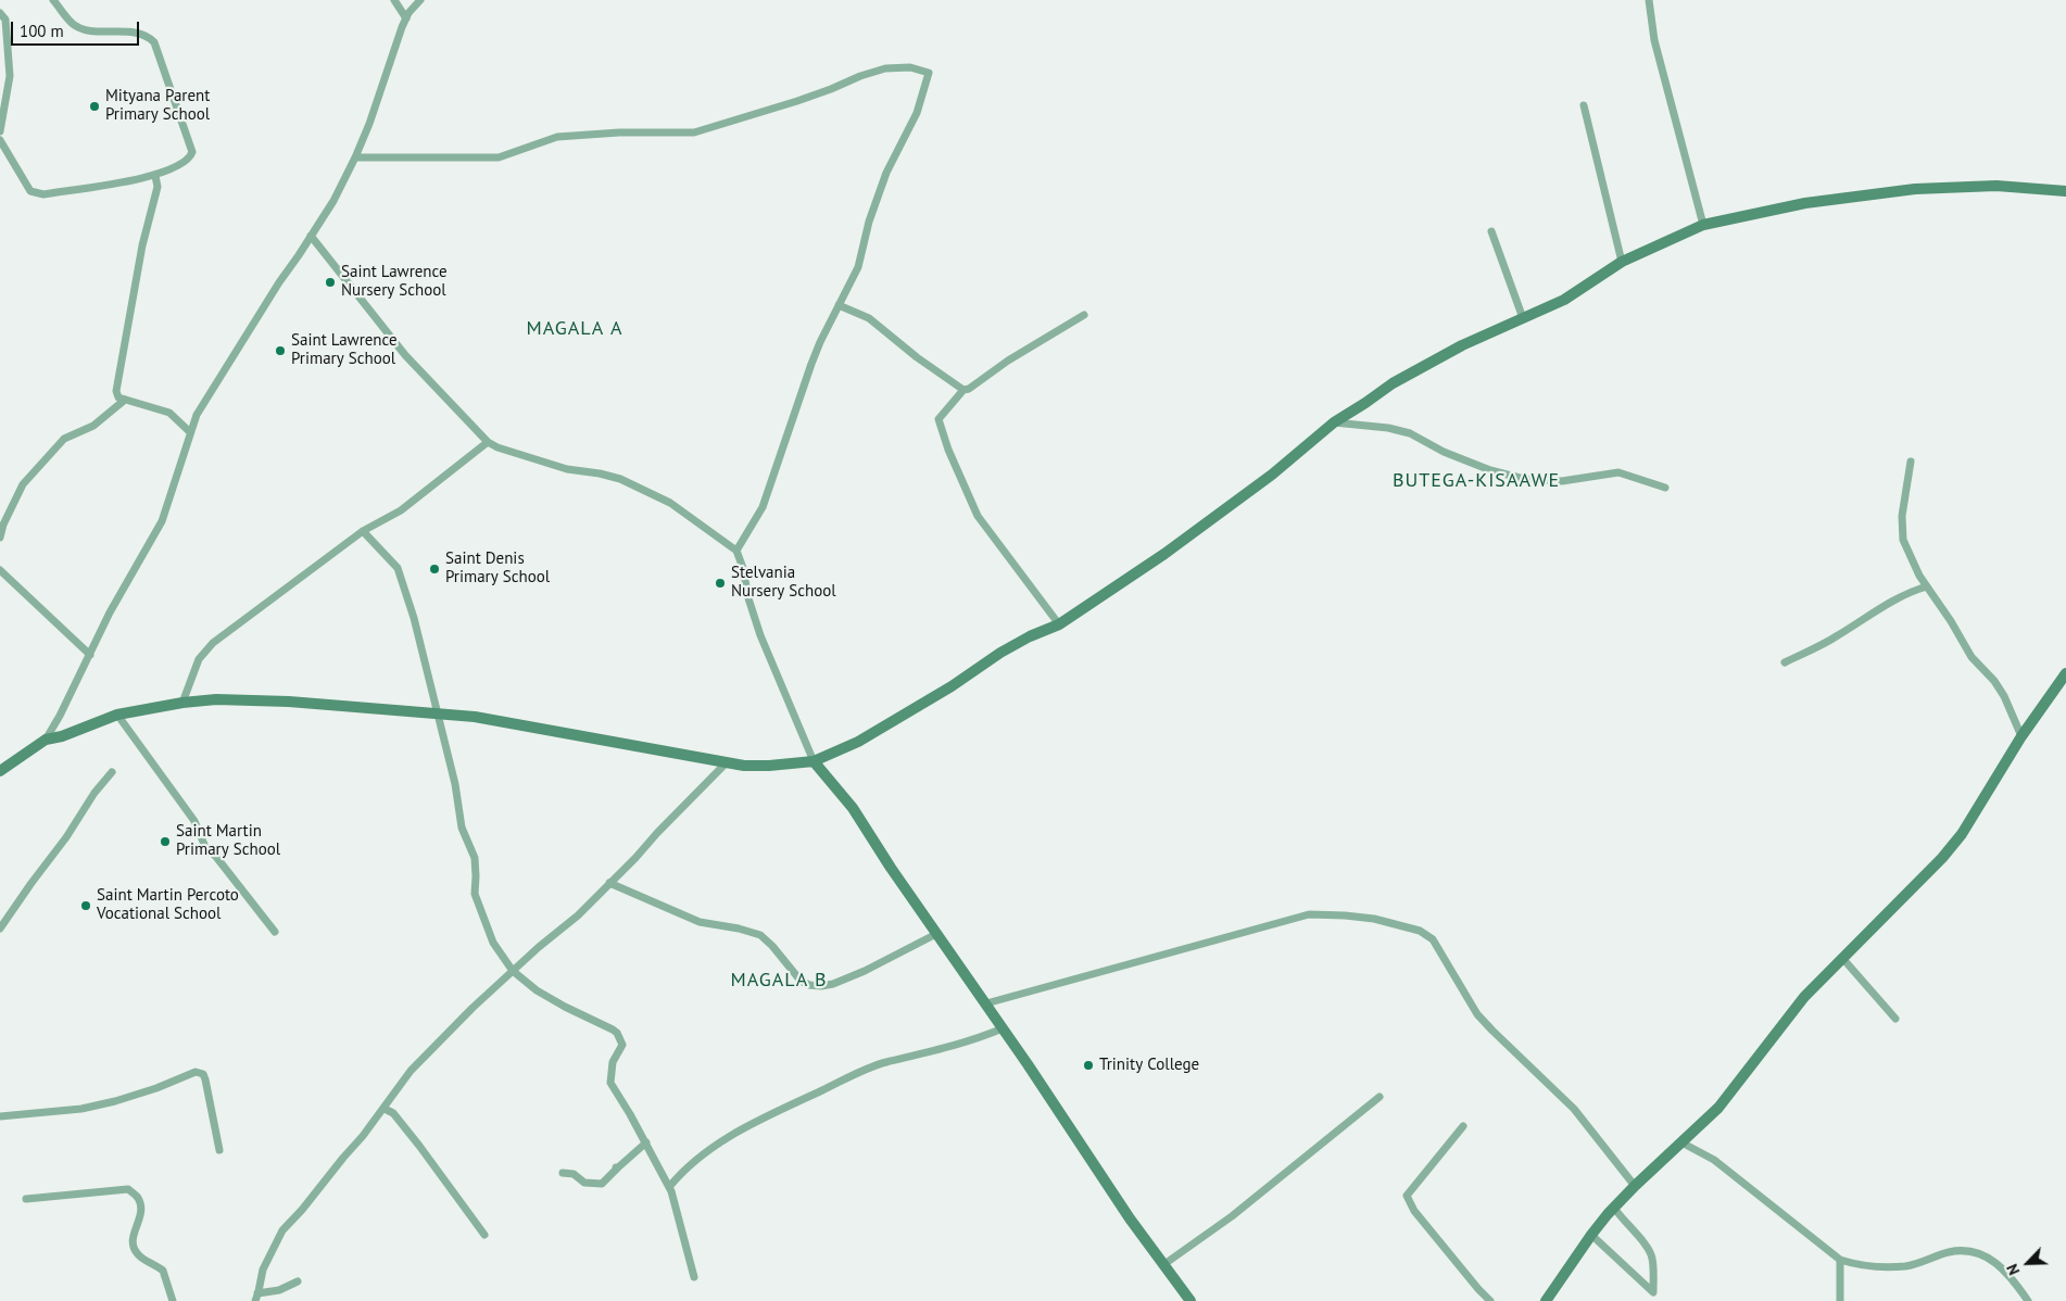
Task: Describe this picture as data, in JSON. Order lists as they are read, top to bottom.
{
  "districts": ["MAGALA A", "BUTEGA-KISAAWE", "MAGALA B"],
  "places": [
    "Mityana Parent Primary School",
    "Saint Lawrence Nursery School",
    "Saint Lawrence Primary School",
    "Saint Denis Primary School",
    "Stelvania Nursery School",
    "Saint Martin Primary School",
    "Saint Martin Percoto Vocational School",
    "Trinity College"
  ],
  "scale_bar": "100 m",
  "north": "bottom left"
}
